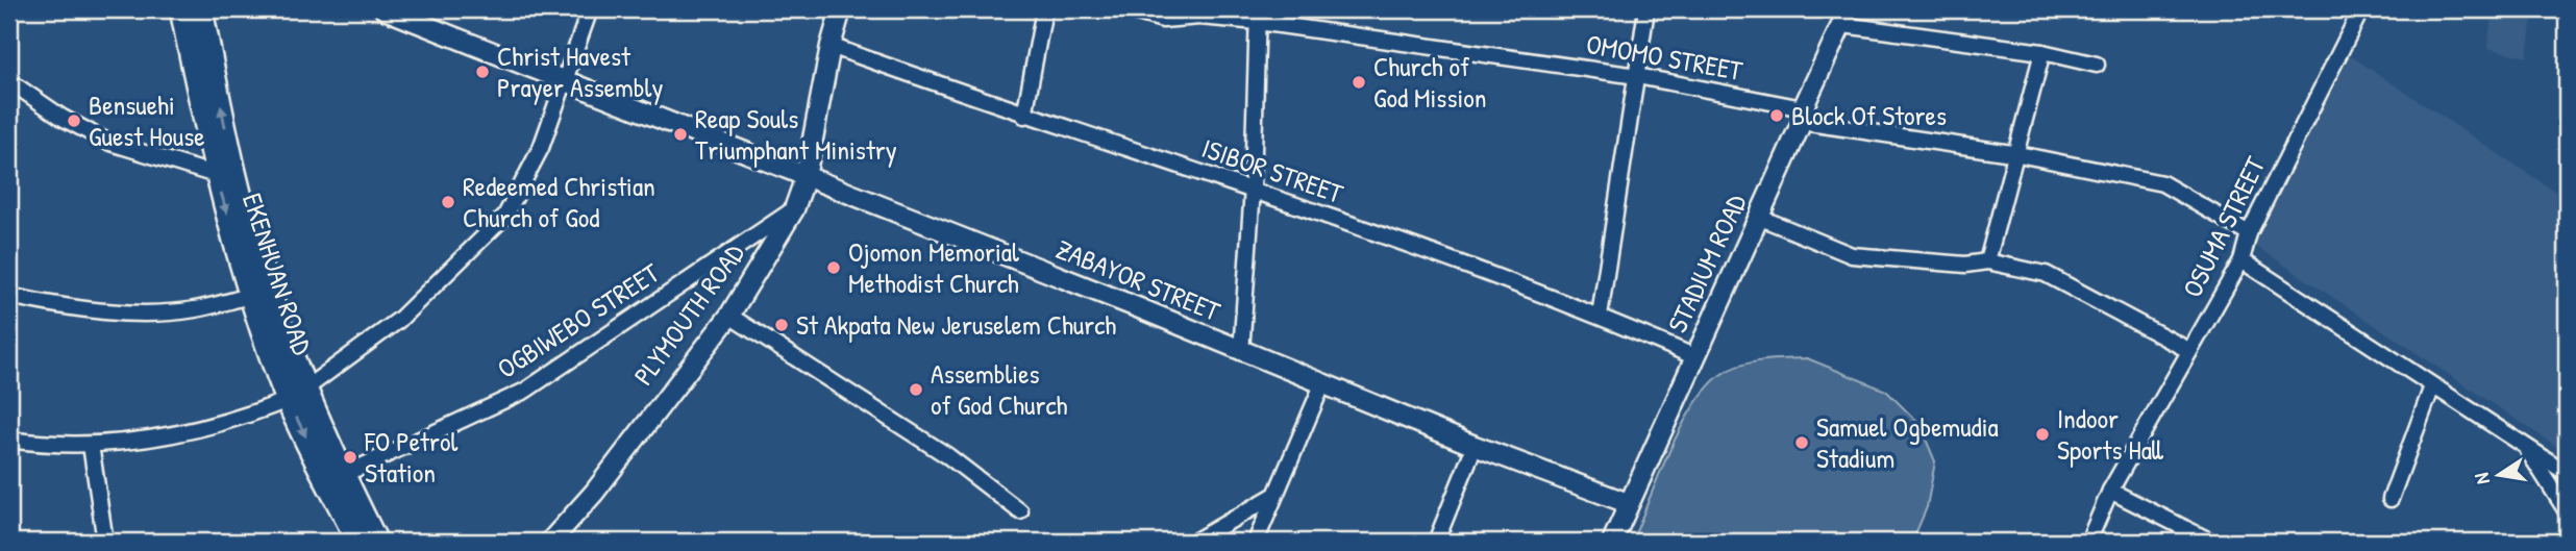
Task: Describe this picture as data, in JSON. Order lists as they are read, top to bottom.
{
  "streets": {
    "main road": ["EKENHUAN ROAD"],
    "street": [
      "OMOMO STREET",
      "ISIBOR STREET",
      "OSUMA STREET",
      "STADIUM ROAD",
      "ZABAYOR STREET",
      "PLYMOUTH ROAD",
      "OGBIWEBO STREET"
    ]
  },
  "crossings": [
    ["OMOMO STREET", "OSUMA STREET"],
    ["OMOMO STREET", "STADIUM ROAD"],
    ["ISIBOR STREET", "STADIUM ROAD"],
    ["ISIBOR STREET", "PLYMOUTH ROAD"],
    ["STADIUM ROAD", "ZABAYOR STREET"],
    ["EKENHUAN ROAD", "OGBIWEBO STREET"],
    ["ZABAYOR STREET", "PLYMOUTH ROAD"],
    ["PLYMOUTH ROAD", "OGBIWEBO STREET"]
  ],
  "places": [
    "Christ Havest Prayer Assembly",
    "Church of God Mission",
    "Block Of Stores",
    "Bensuehi Guest House",
    "Reap Souls Triumphant Ministry",
    "Redeemed Christian Church of God",
    "Ojomon Memorial Methodist Church",
    "St Akpata New Jeruselem Church",
    "Assemblies of God Church",
    "Indoor Sports Hall",
    "Samuel Ogbemudia Stadium",
    "FO Petrol Station"
  ],
  "north": "left"
}
